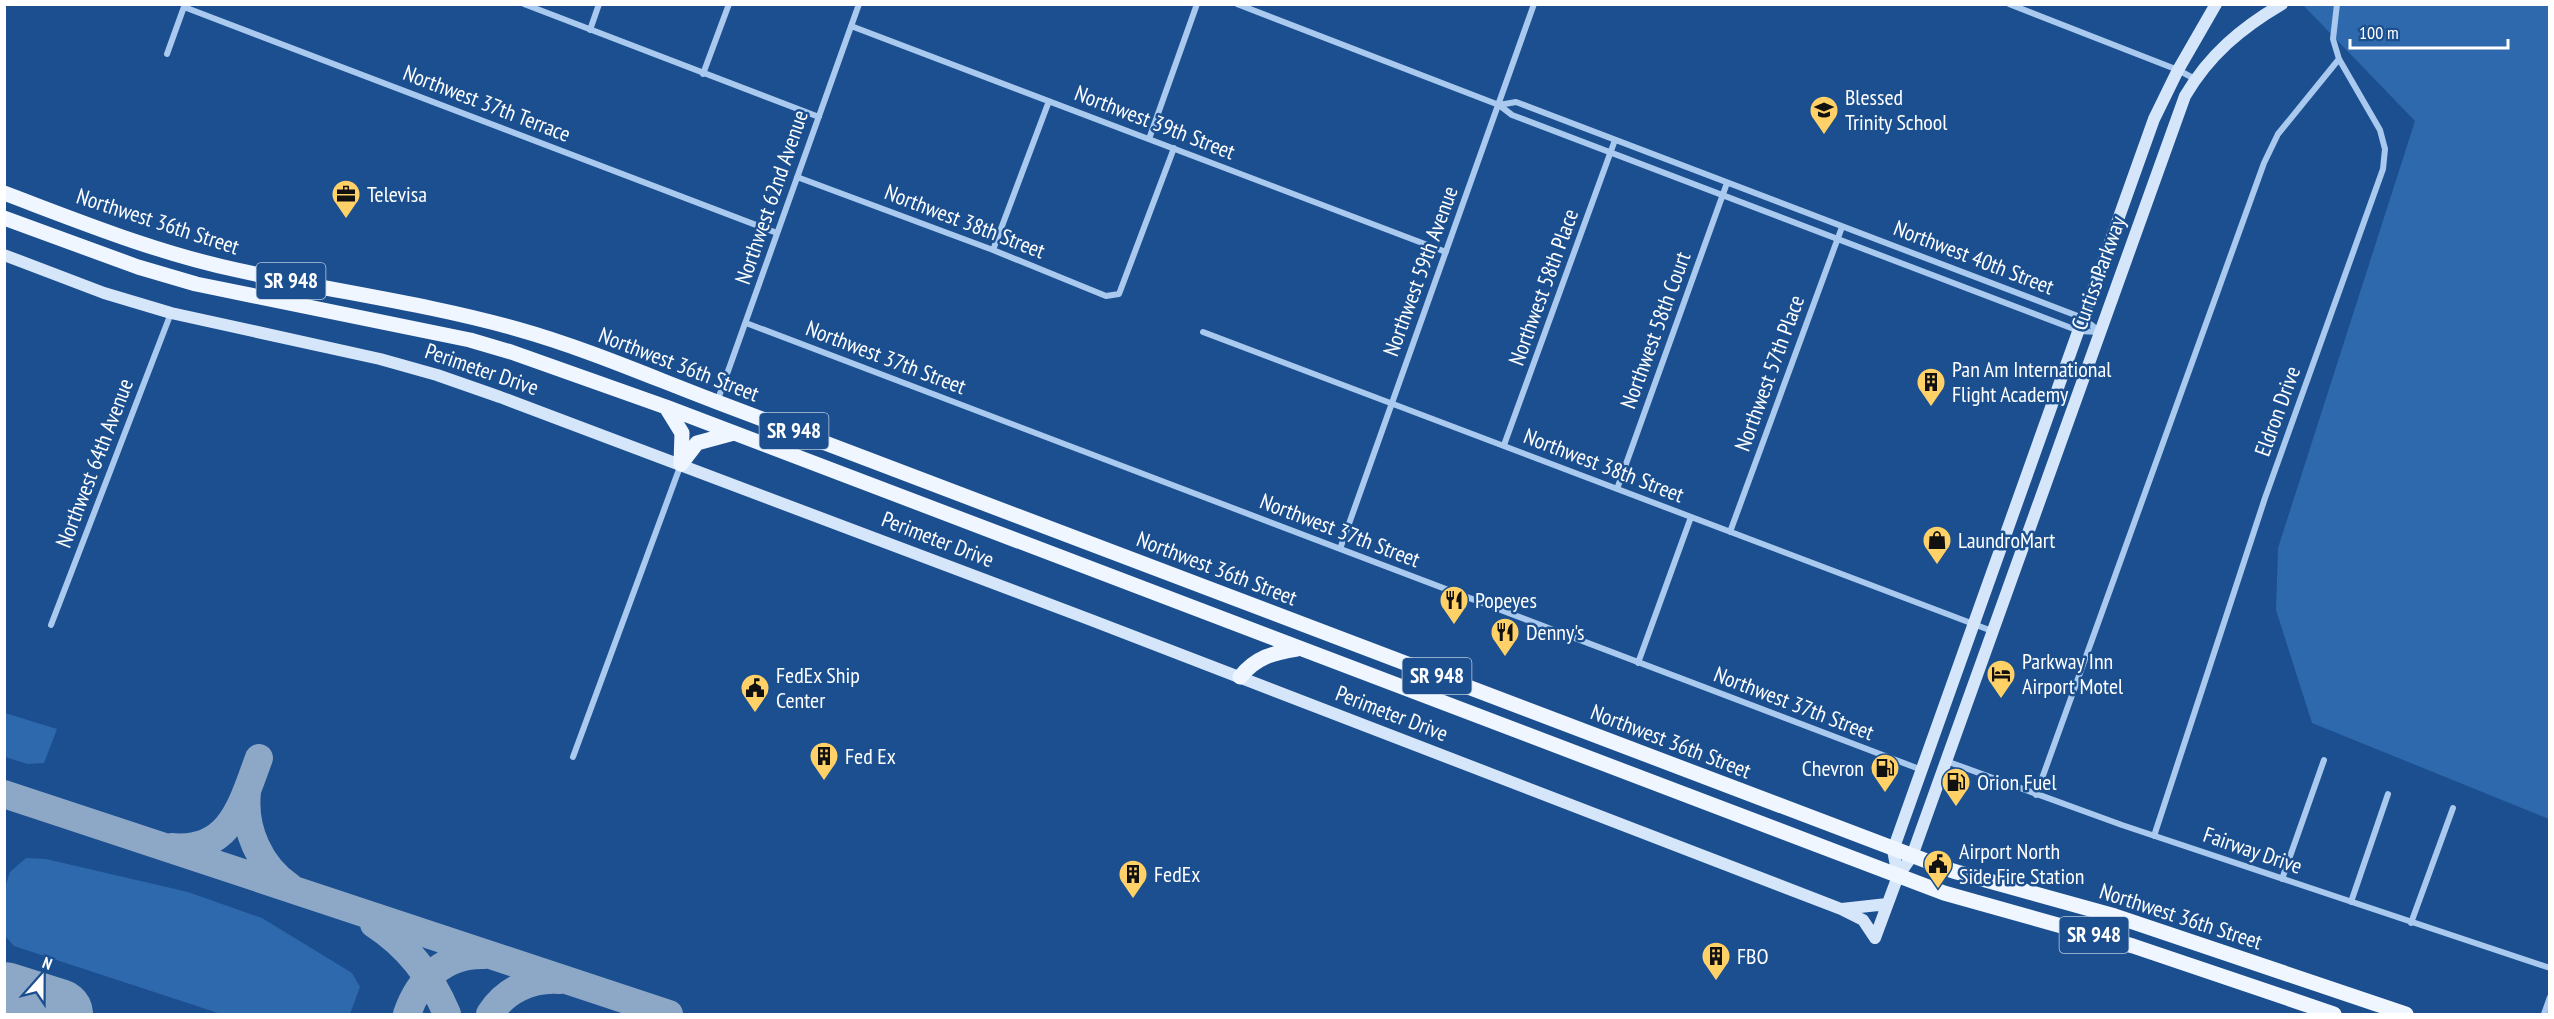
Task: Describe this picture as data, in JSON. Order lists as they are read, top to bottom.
{
  "streets": {
    "main road": ["Northwest 36th Street", "SR 948"],
    "street": [
      "Northwest 37th Terrace",
      "Northwest 39th Street",
      "Northwest 62nd Avenue",
      "Northwest 38th Street",
      "Northwest 40th Street",
      "Northwest 59th Avenue",
      "Curtiss Parkway",
      "Northwest 58th Place",
      "Northwest 58th Court",
      "Northwest 37th Street",
      "Perimeter Drive",
      "Northwest 57th Place",
      "Eldron Drive",
      "Northwest 64th Avenue",
      "Fairway Drive"
    ]
  },
  "crossings": [
    ["Northwest 37th Terrace", "Northwest 62nd Avenue"],
    ["Northwest 39th Street", "Northwest 62nd Avenue"],
    ["Northwest 39th Street", "Northwest 38th Street"],
    ["Northwest 39th Street", "Northwest 59th Avenue"],
    ["Northwest 62nd Avenue", "Northwest 36th Street"],
    ["Northwest 62nd Avenue", "Northwest 38th Street"],
    ["Northwest 62nd Avenue", "Northwest 37th Street"],
    ["Northwest 36th Street", "Curtiss Parkway"],
    ["Northwest 38th Street", "Northwest 59th Avenue"],
    ["Northwest 38th Street", "Curtiss Parkway"],
    ["Northwest 38th Street", "Northwest 58th Place"],
    ["Northwest 38th Street", "Northwest 58th Court"],
    ["Northwest 38th Street", "Northwest 57th Place"],
    ["Northwest 40th Street", "Northwest 59th Avenue"],
    ["Northwest 40th Street", "Curtiss Parkway"],
    ["Northwest 40th Street", "Northwest 58th Place"],
    ["Northwest 40th Street", "Northwest 58th Court"],
    ["Northwest 40th Street", "Northwest 57th Place"],
    ["Northwest 59th Avenue", "Northwest 37th Street"],
    ["Curtiss Parkway", "Northwest 37th Street"],
    ["Curtiss Parkway", "Perimeter Drive"],
    ["Curtiss Parkway", "Fairway Drive"],
    ["Perimeter Drive", "Northwest 64th Avenue"],
    ["Eldron Drive", "Fairway Drive"]
  ],
  "places": {
    "school or university": ["Blessed Trinity School"],
    "office": ["Televisa"],
    "building": [
      "Pan Am International Flight Academy",
      "Fed Ex",
      "FedEx",
      "FBO"
    ],
    "shop": ["LaundroMart"],
    "restaurant": ["Popeyes", "Denny's"],
    "hotel": ["Parkway Inn Airport Motel"],
    "public building": ["FedEx Ship Center", "Airport North Side Fire Station"],
    "fuel station": ["Chevron", "Orion Fuel"]
  },
  "scale_bar": "100 m",
  "north": "top"
}
